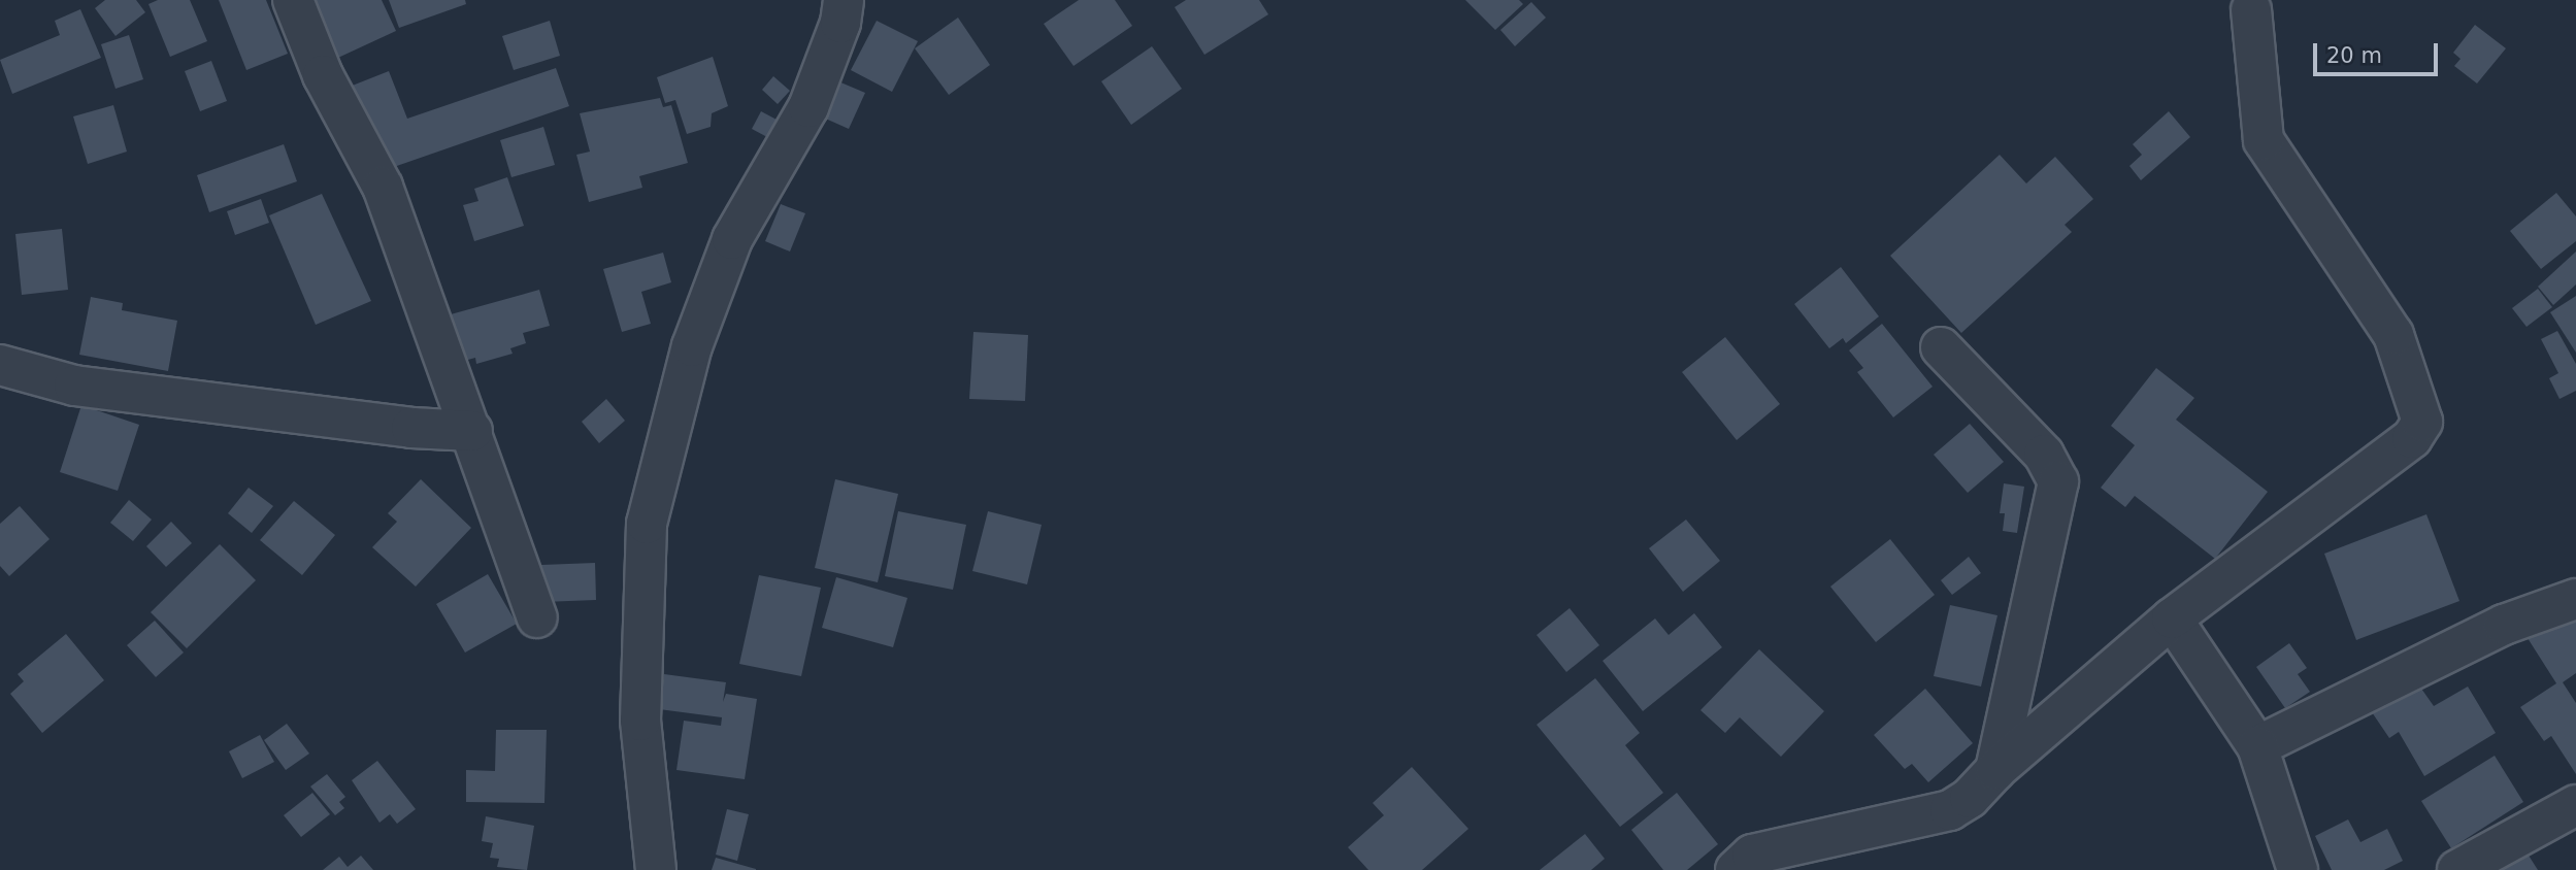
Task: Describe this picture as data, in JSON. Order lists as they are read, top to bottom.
{
  "scale_bar": "20 m"
}
